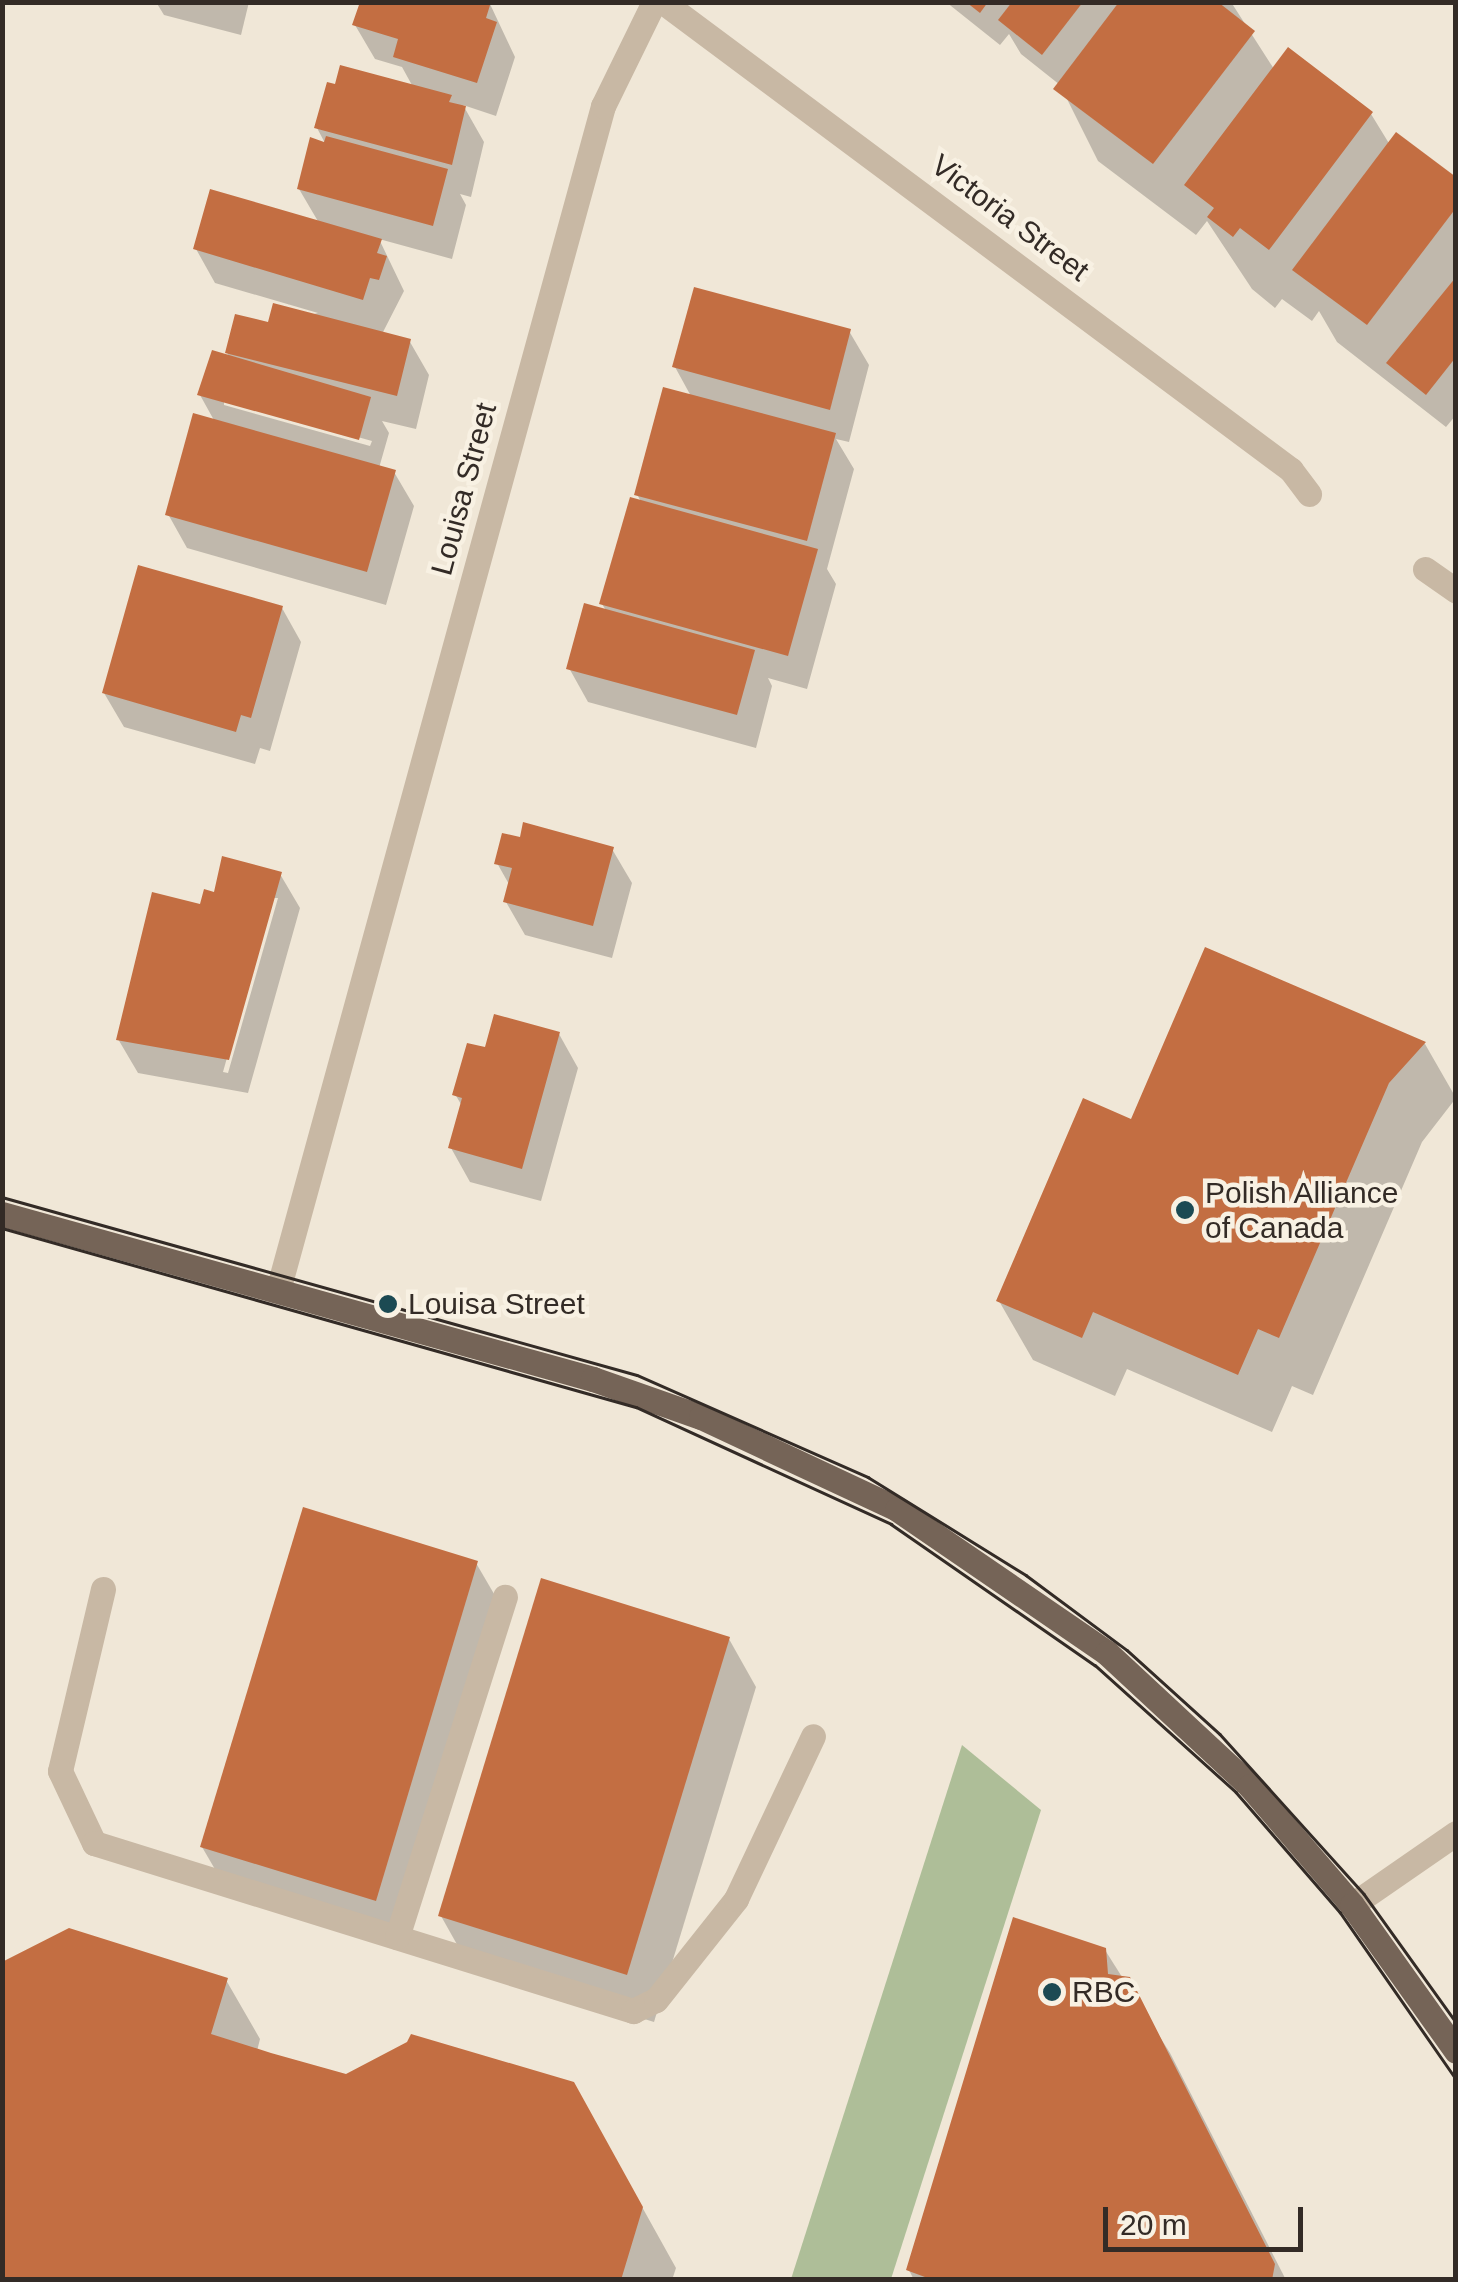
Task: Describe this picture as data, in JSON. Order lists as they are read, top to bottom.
{
  "streets": {
    "street": ["Victoria Street", "Louisa Street"]
  },
  "places": ["Polish Alliance of Canada", "Louisa Street", "RBC"],
  "scale_bar": "20 m"
}
